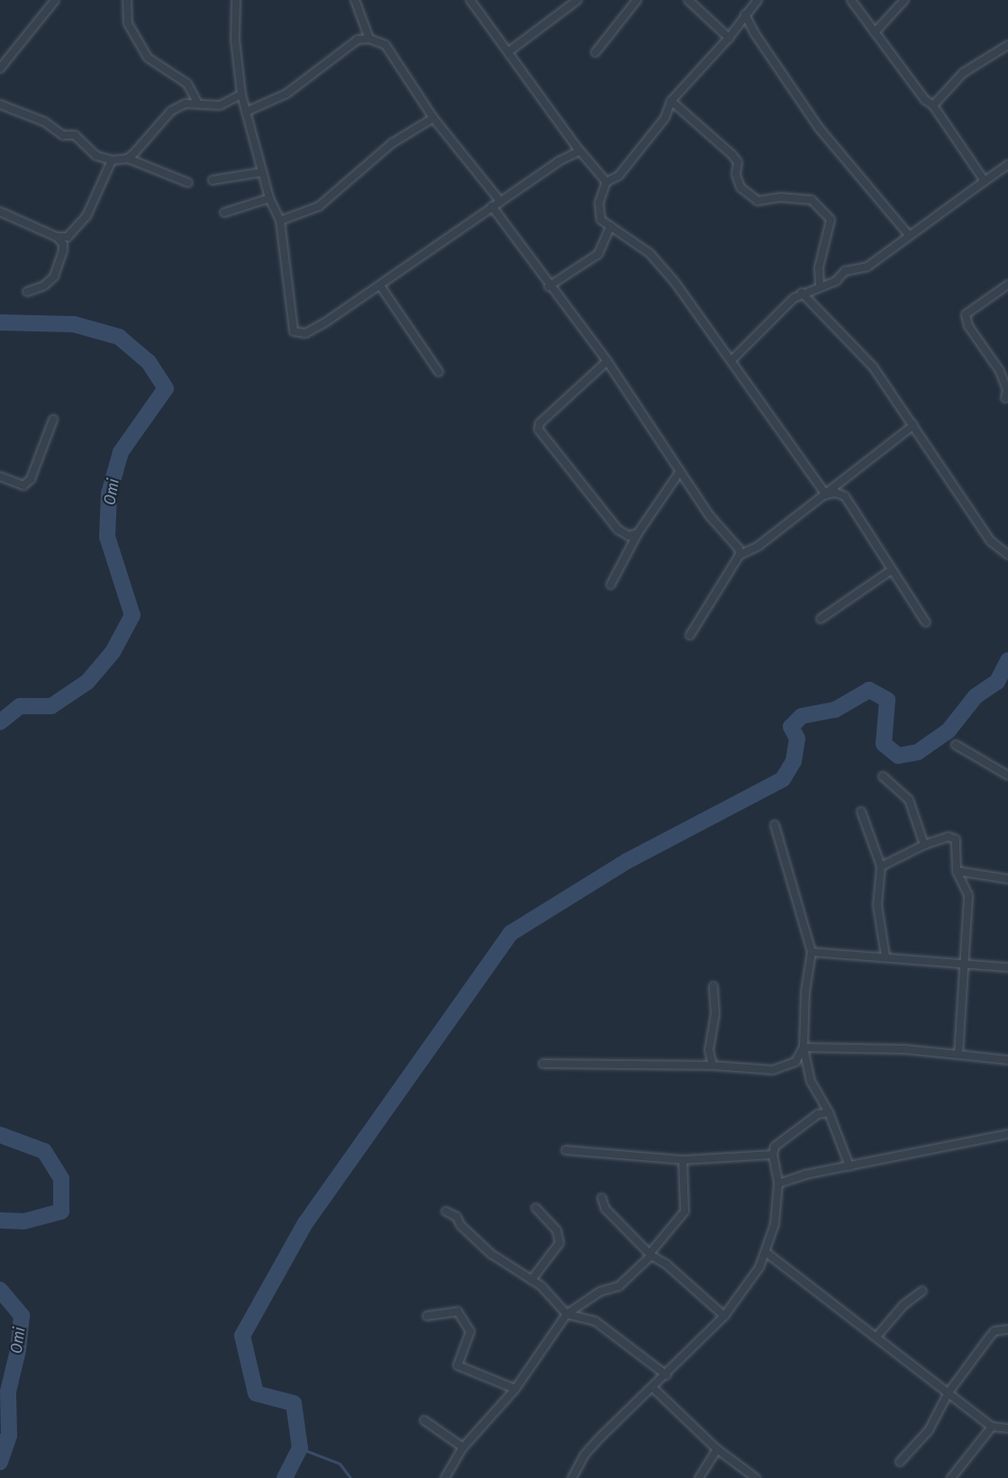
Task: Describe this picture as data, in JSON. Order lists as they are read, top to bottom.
{
  "water": ["Omi"]
}
